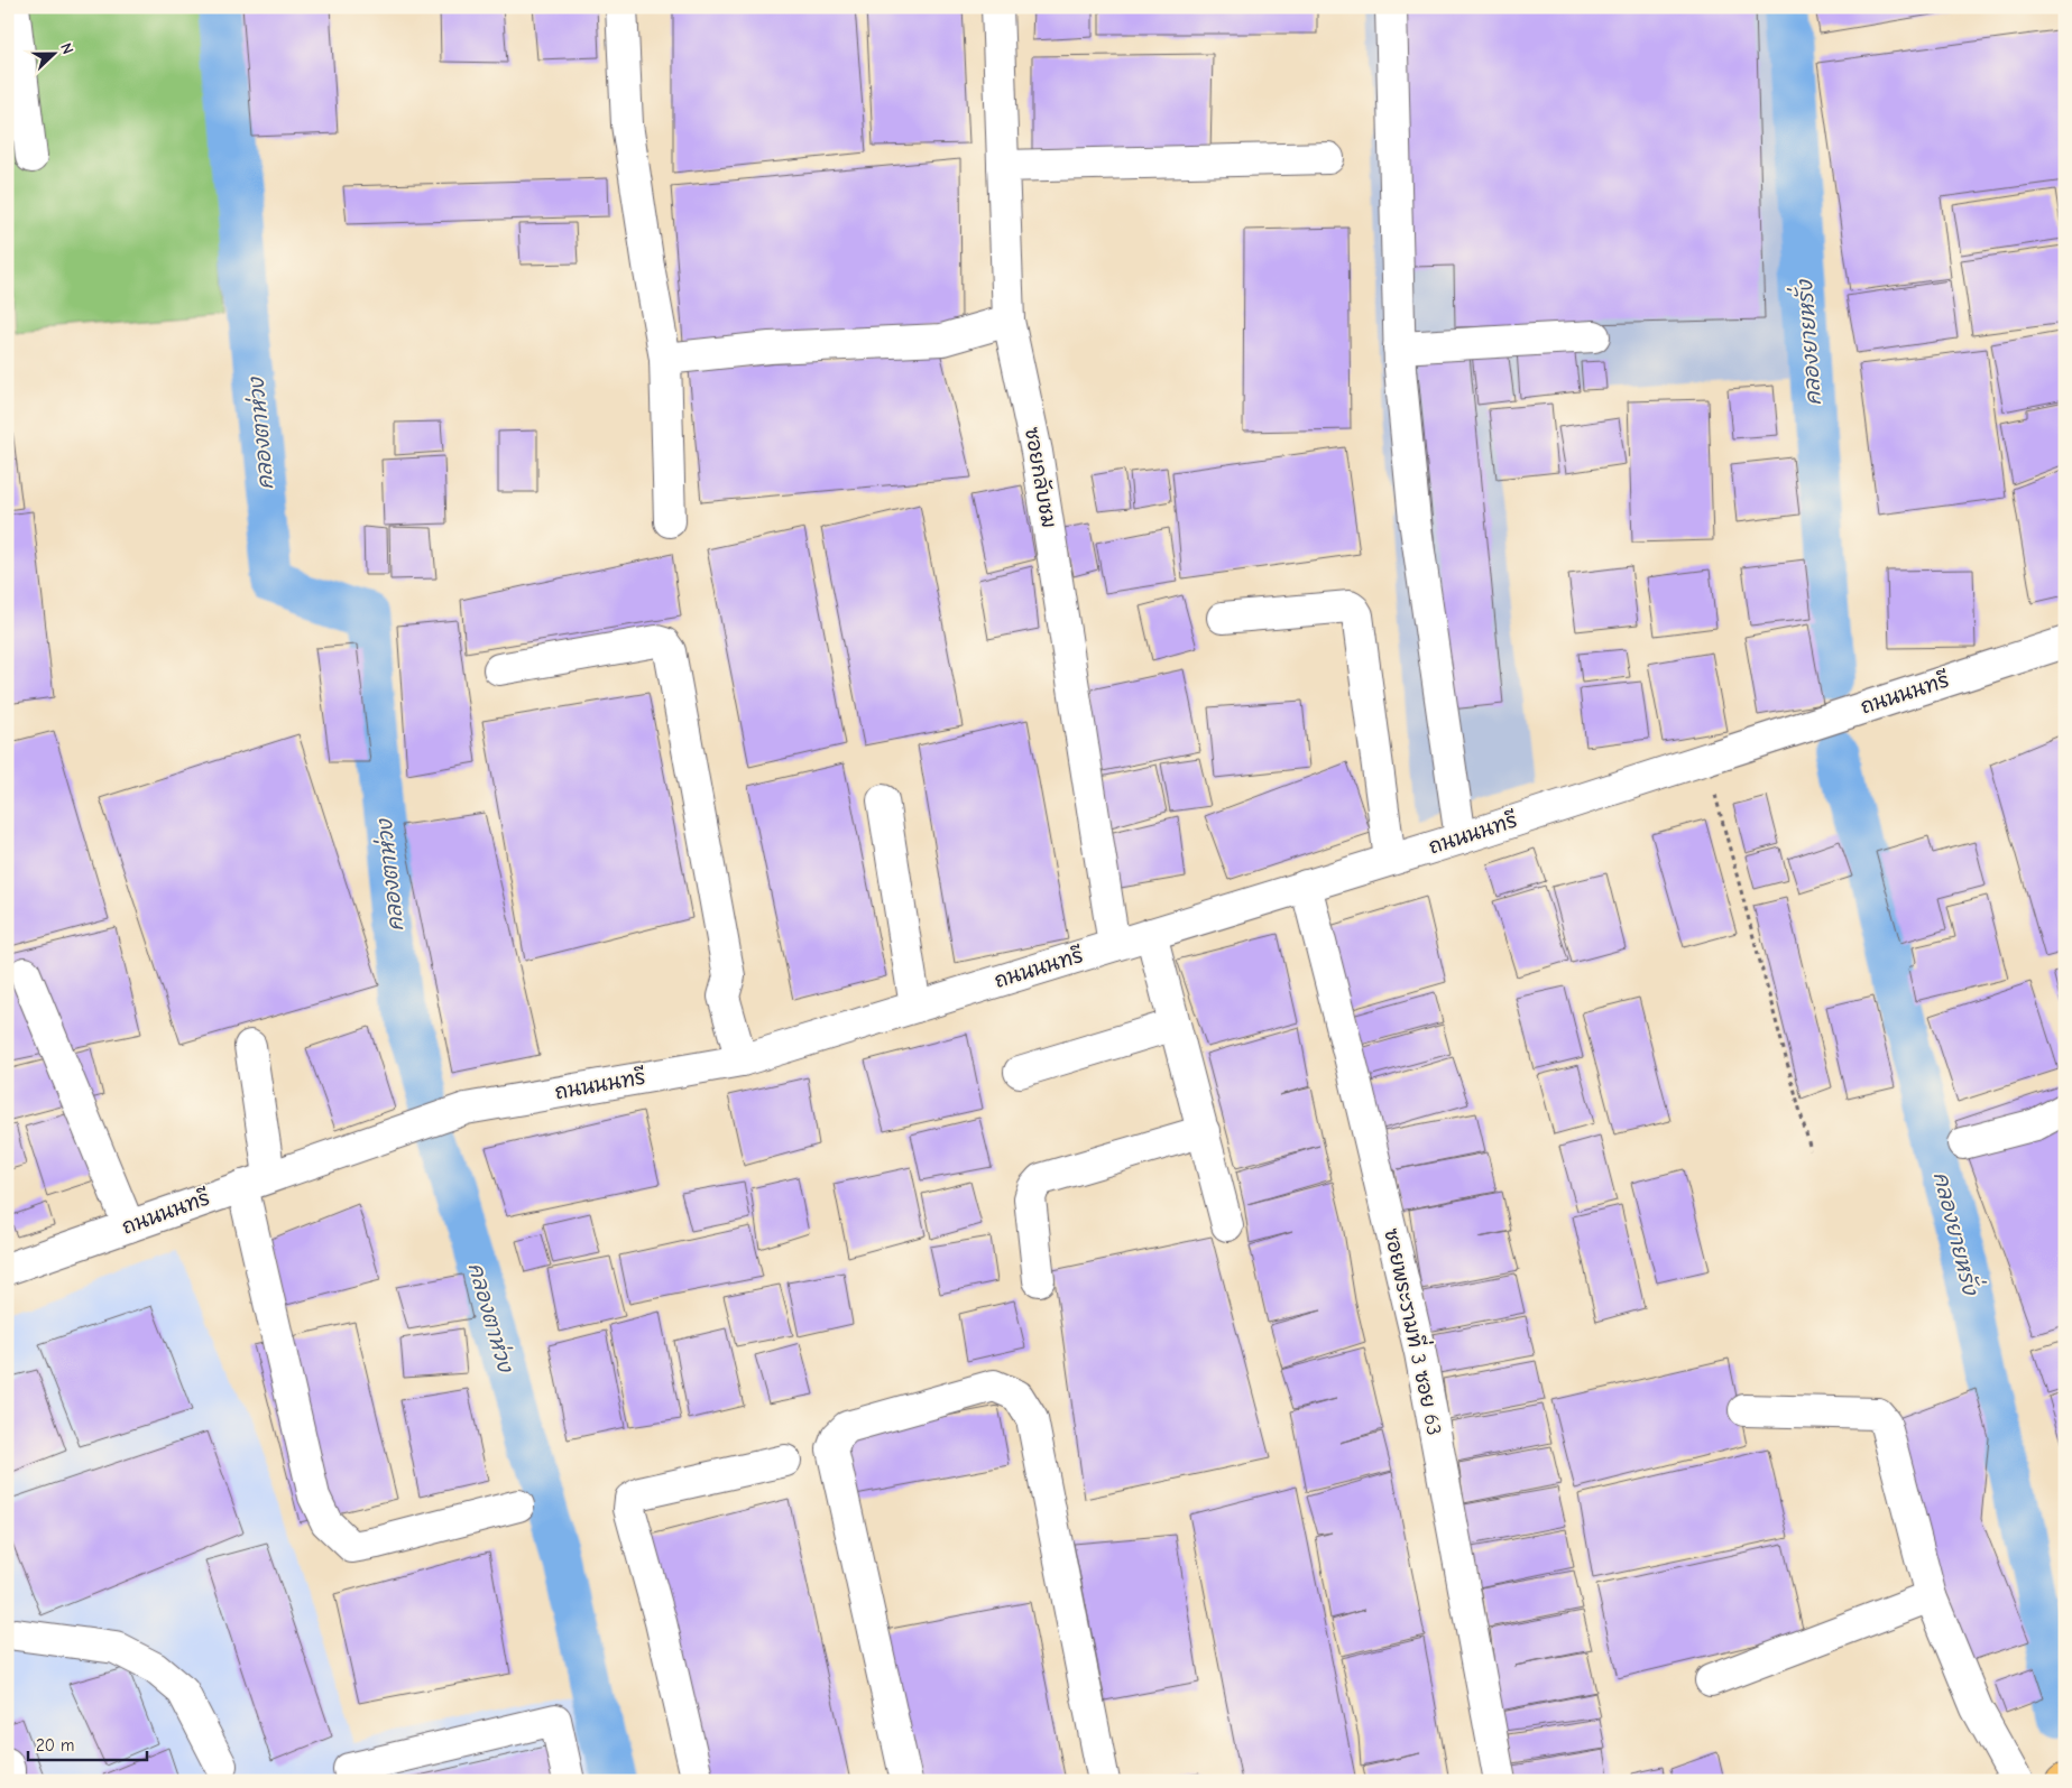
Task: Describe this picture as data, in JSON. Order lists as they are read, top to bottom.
{
  "streets": {
    "street": ["ซอยกลับชม", "ถนนนนทรี", "ซอยพระรามที่ 3 ซอย 63"]
  },
  "crossings": [
    ["ซอยกลับชม", "ถนนนนทรี"],
    ["ถนนนนทรี", "ซอยพระรามที่ 3 ซอย 63"]
  ],
  "water": ["คลองยายหรั่ง", "คลองตาห่วง"],
  "scale_bar": "20 m",
  "north": "right"
}
